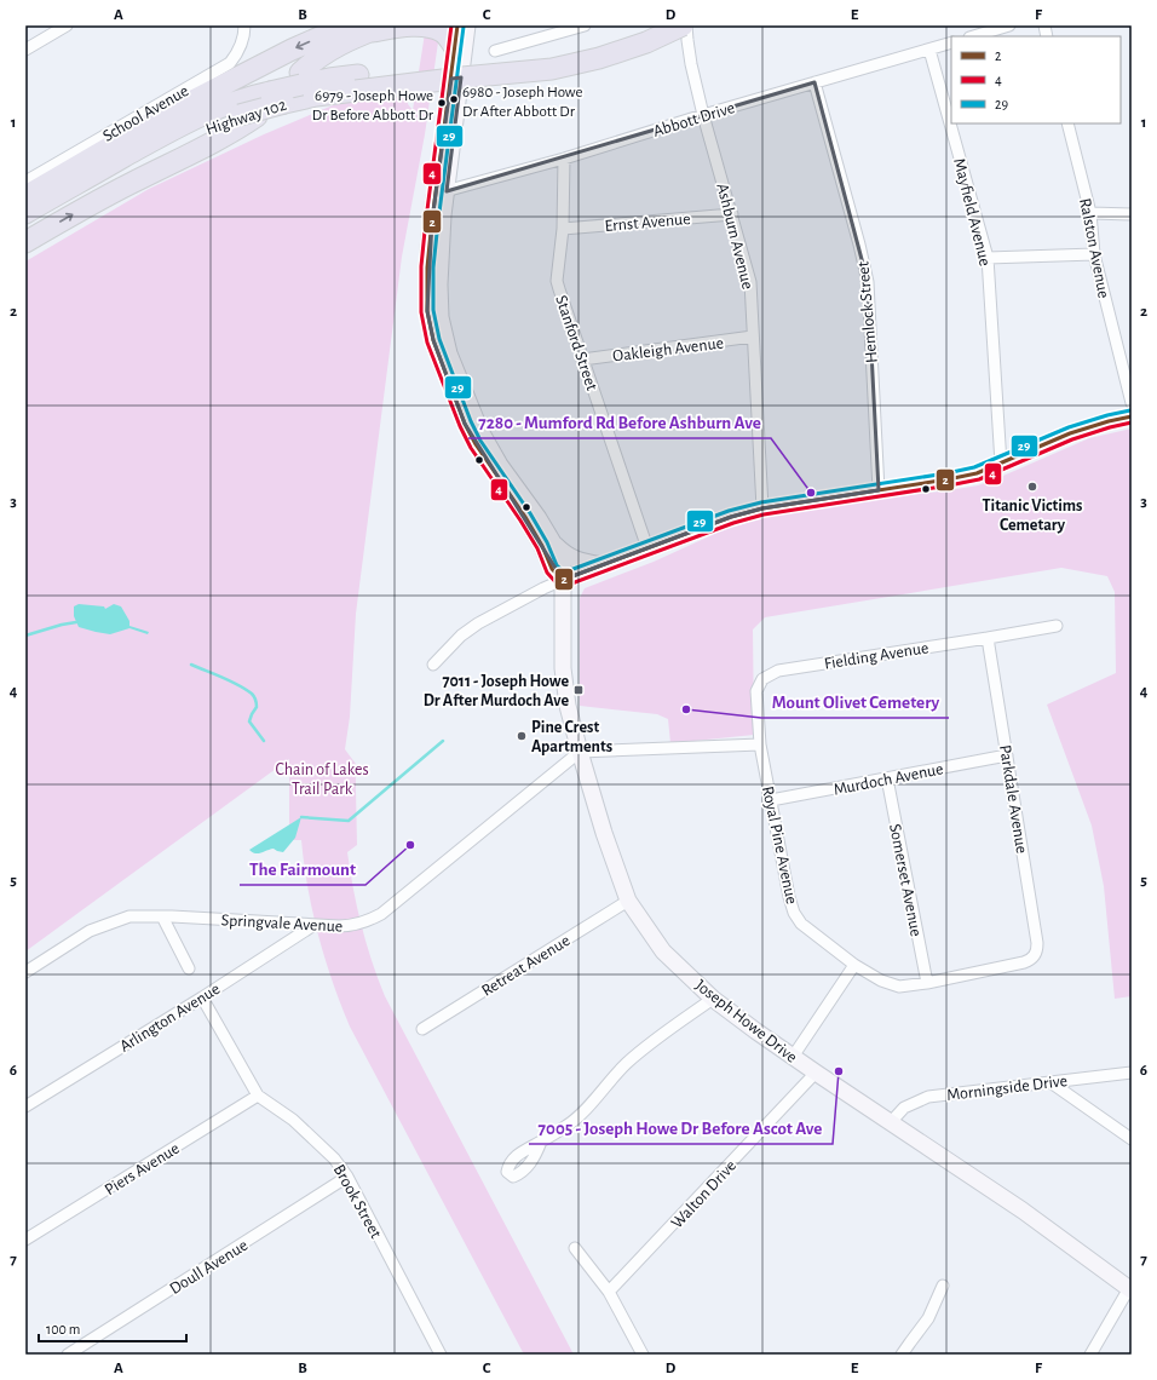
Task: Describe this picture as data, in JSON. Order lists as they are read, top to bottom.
{
  "streets": {
    "highway": ["Highway 102"],
    "main road": ["Joseph Howe Drive"],
    "street": [
      "School Avenue",
      "Abbott Drive",
      "Mayfield Avenue",
      "Ernst Avenue",
      "Ashburn Avenue",
      "Ralston Avenue",
      "Hemlock Street",
      "Stanford Street",
      "Oakleigh Avenue",
      "Fielding Avenue",
      "Murdoch Avenue",
      "Parkdale Avenue",
      "Royal Pine Avenue",
      "Somerset Avenue",
      "Springvale Avenue",
      "Retreat Avenue",
      "Arlington Avenue",
      "Morningside Drive",
      "Piers Avenue",
      "Walton Drive",
      "Brook Street",
      "Doull Avenue"
    ]
  },
  "crossings": [
    ["Highway 102", "Ashburn Avenue"],
    ["Abbott Drive", "Mayfield Avenue"],
    ["Abbott Drive", "Ashburn Avenue"],
    ["Abbott Drive", "Hemlock Street"],
    ["Abbott Drive", "Stanford Street"],
    ["Abbott Drive", "Joseph Howe Drive"],
    ["Ernst Avenue", "Ashburn Avenue"],
    ["Ernst Avenue", "Stanford Street"],
    ["Ashburn Avenue", "Oakleigh Avenue"],
    ["Stanford Street", "Oakleigh Avenue"],
    ["Fielding Avenue", "Parkdale Avenue"],
    ["Fielding Avenue", "Royal Pine Avenue"],
    ["Murdoch Avenue", "Parkdale Avenue"],
    ["Murdoch Avenue", "Royal Pine Avenue"],
    ["Murdoch Avenue", "Somerset Avenue"],
    ["Parkdale Avenue", "Royal Pine Avenue"],
    ["Royal Pine Avenue", "Somerset Avenue"],
    ["Springvale Avenue", "Arlington Avenue"],
    ["Springvale Avenue", "Joseph Howe Drive"],
    ["Retreat Avenue", "Joseph Howe Drive"],
    ["Arlington Avenue", "Brook Street"],
    ["Joseph Howe Drive", "Morningside Drive"],
    ["Joseph Howe Drive", "Walton Drive"],
    ["Piers Avenue", "Brook Street"],
    ["Brook Street", "Doull Avenue"]
  ],
  "parks": ["Chain of Lakes Trail Park"],
  "places": {
    "other": [
      "6980 - Joseph Howe Dr After Abbott Dr",
      "6979 - Joseph Howe Dr Before Abbott Dr",
      "Titanic Victims Cemetary",
      "7280 - Mumford Rd Before Ashburn Ave",
      "Mount Olivet Cemetery",
      "Pine Crest Apartments",
      "The Fairmount",
      "7005 - Joseph Howe Dr Before Ascot Ave"
    ],
    "transit": ["7011 - Joseph Howe Dr After Murdoch Ave"]
  },
  "lines": ["transit line 2", "transit line 4", "transit line 29"],
  "legend": ["2", "4", "29"],
  "scale_bar": "100 m",
  "grid": {
    "columns": [
      "A",
      "B",
      "C",
      "D",
      "E",
      "F"
    ],
    "rows": [
      "1",
      "2",
      "3",
      "4",
      "5",
      "6",
      "7"
    ]
  }
}
